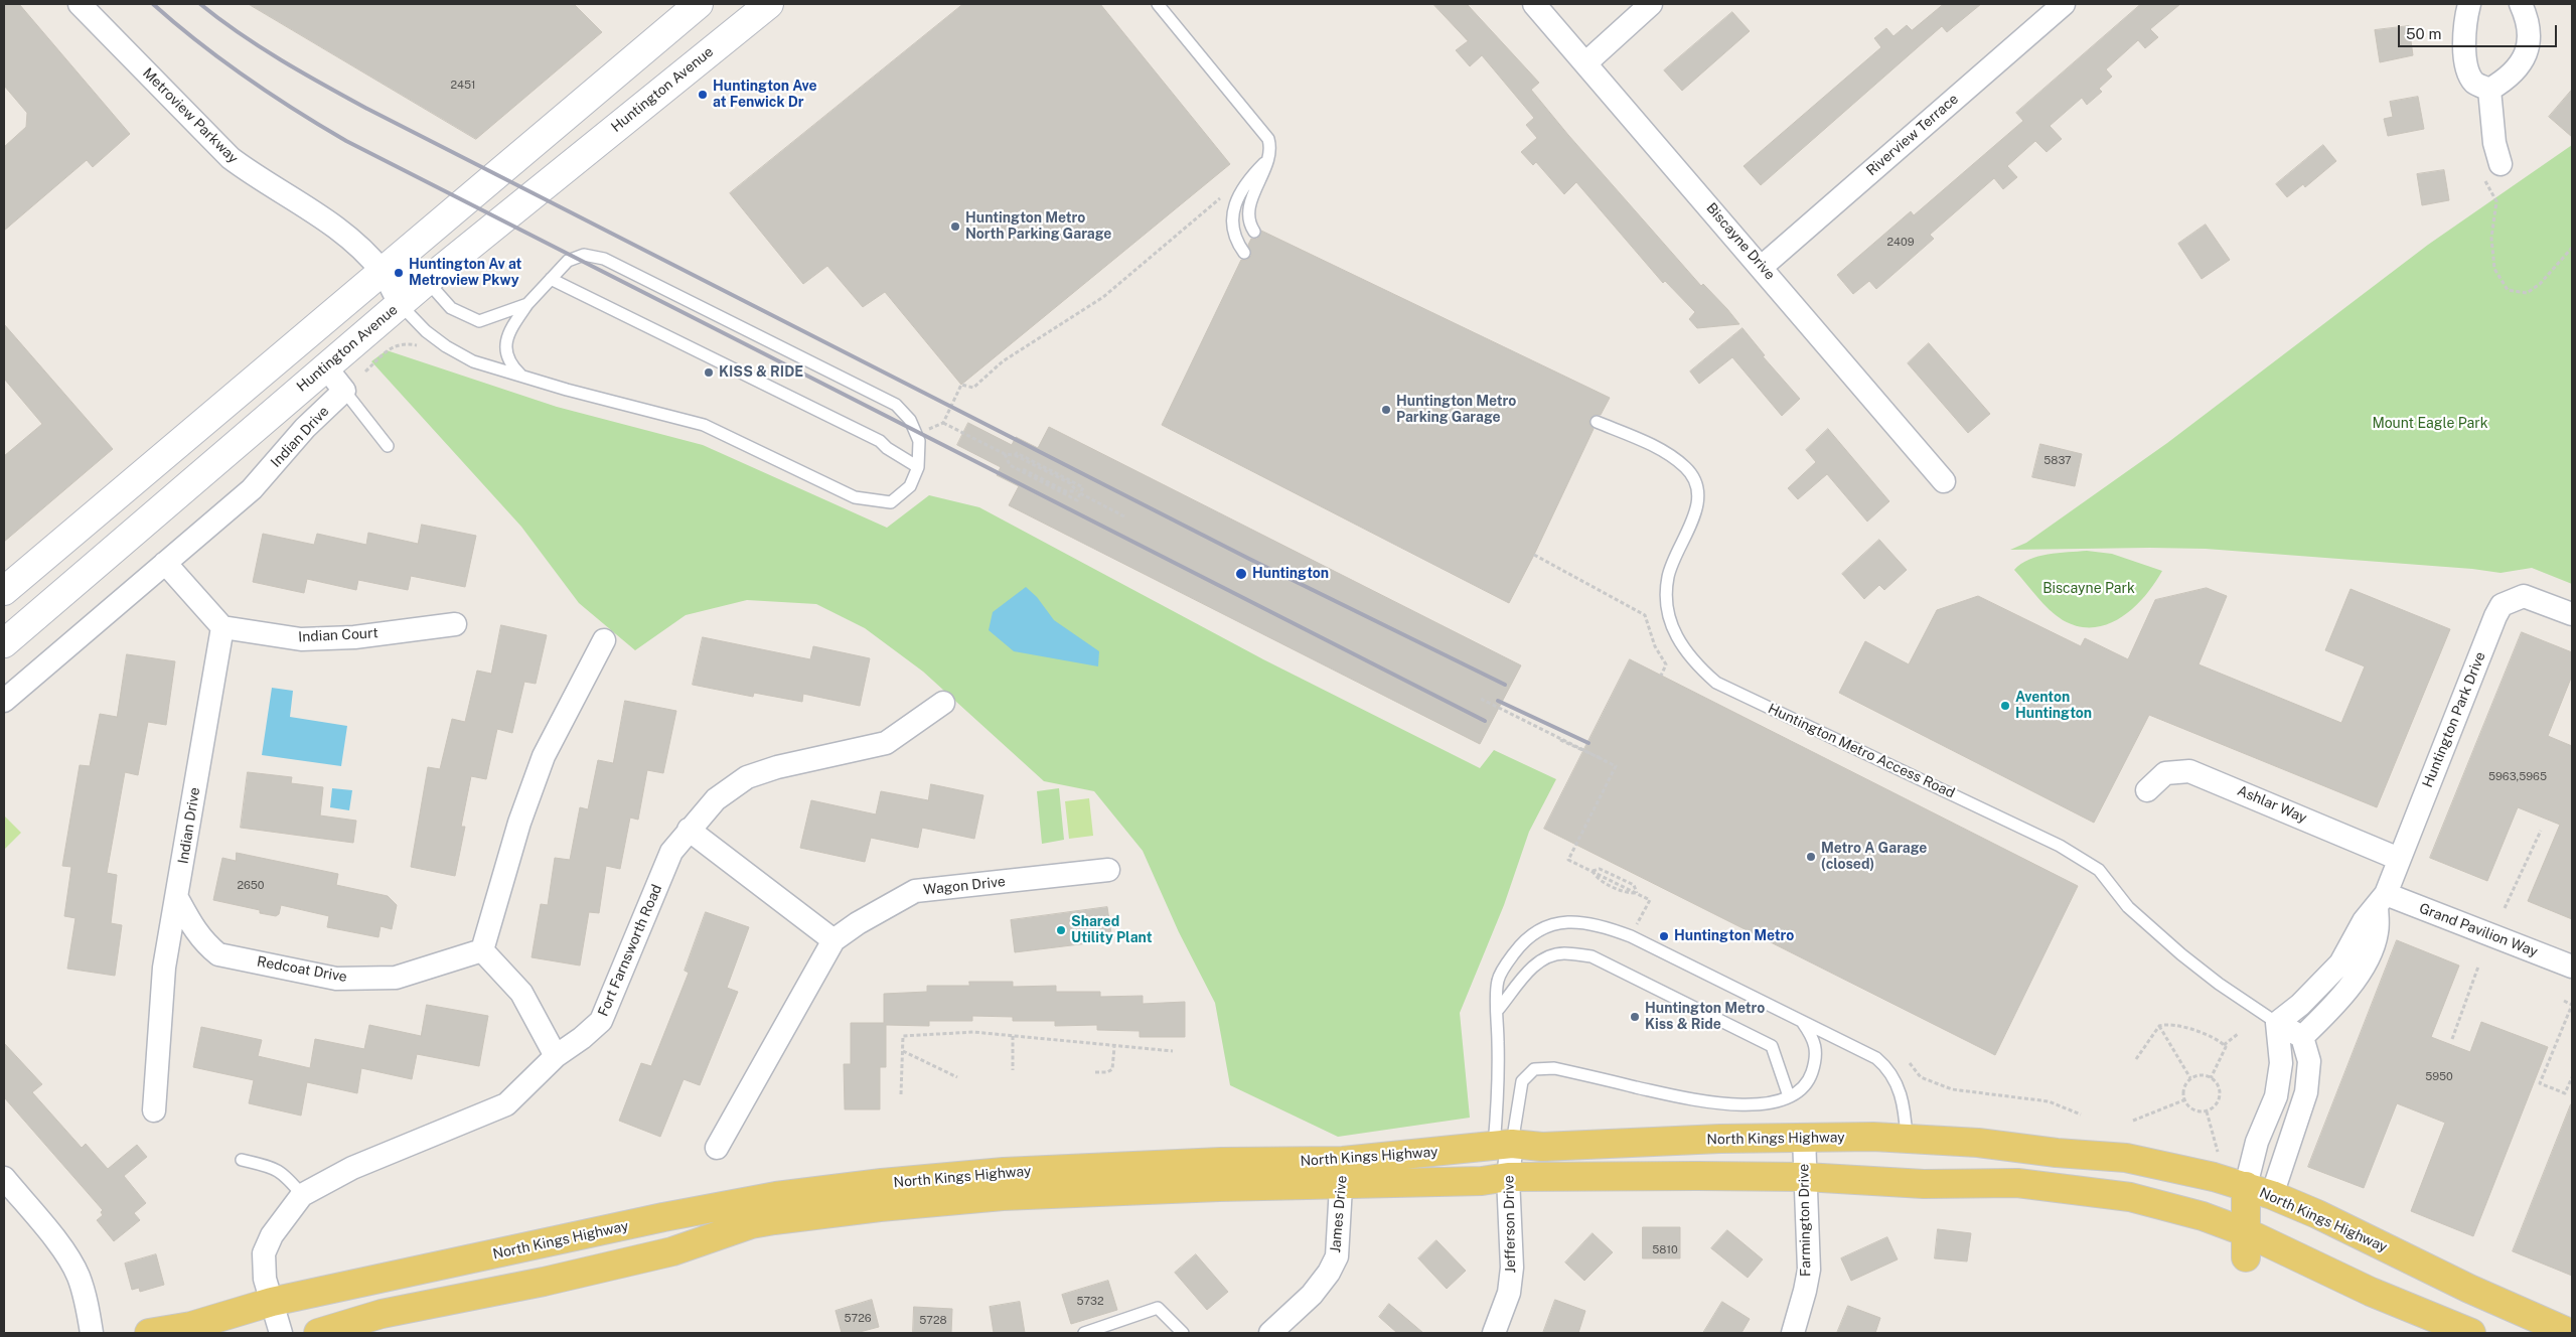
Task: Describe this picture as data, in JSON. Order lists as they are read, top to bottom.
{
  "streets": {
    "main road": ["Huntington Avenue", "North Kings Highway"],
    "street": [
      "Metroview Parkway",
      "Riverview Terrace",
      "Biscayne Drive",
      "Indian Drive",
      "Indian Court",
      "Huntington Park Drive",
      "Ashlar Way",
      "Wagon Drive",
      "Grand Pavilion Way",
      "Fort Farnsworth Road",
      "Redcoat Drive",
      "James Drive",
      "Farmington Drive",
      "Jefferson Drive"
    ],
    "lane": ["Huntington Metro Access Road"]
  },
  "crossings": [
    ["Huntington Avenue", "Metroview Parkway"],
    ["Riverview Terrace", "Biscayne Drive"],
    ["Indian Drive", "Indian Court"],
    ["Indian Drive", "Redcoat Drive"],
    ["Huntington Park Drive", "Huntington Metro Access Road"],
    ["Huntington Park Drive", "Ashlar Way"],
    ["Huntington Park Drive", "Grand Pavilion Way"],
    ["Fort Farnsworth Road", "North Kings Highway"],
    ["North Kings Highway", "James Drive"],
    ["North Kings Highway", "Farmington Drive"],
    ["North Kings Highway", "Jefferson Drive"]
  ],
  "parks": ["Mount Eagle Park", "Biscayne Park"],
  "places": [
    "Huntington Ave at Fenwick Dr",
    "Huntington Metro North Parking Garage",
    "Huntington Av at Metroview Pkwy",
    "KISS & RIDE",
    "Huntington Metro Parking Garage",
    "Huntington",
    "Aventon Huntington",
    "Metro A Garage (closed)",
    "Shared Utility Plant",
    "Huntington Metro",
    "Huntington Metro Kiss & Ride"
  ],
  "house_numbers": [
    "2451",
    "2409",
    "5837",
    "5963,5965",
    "2650",
    "5950",
    "5810",
    "5732",
    "5726",
    "5728"
  ],
  "scale_bar": "50 m"
}
